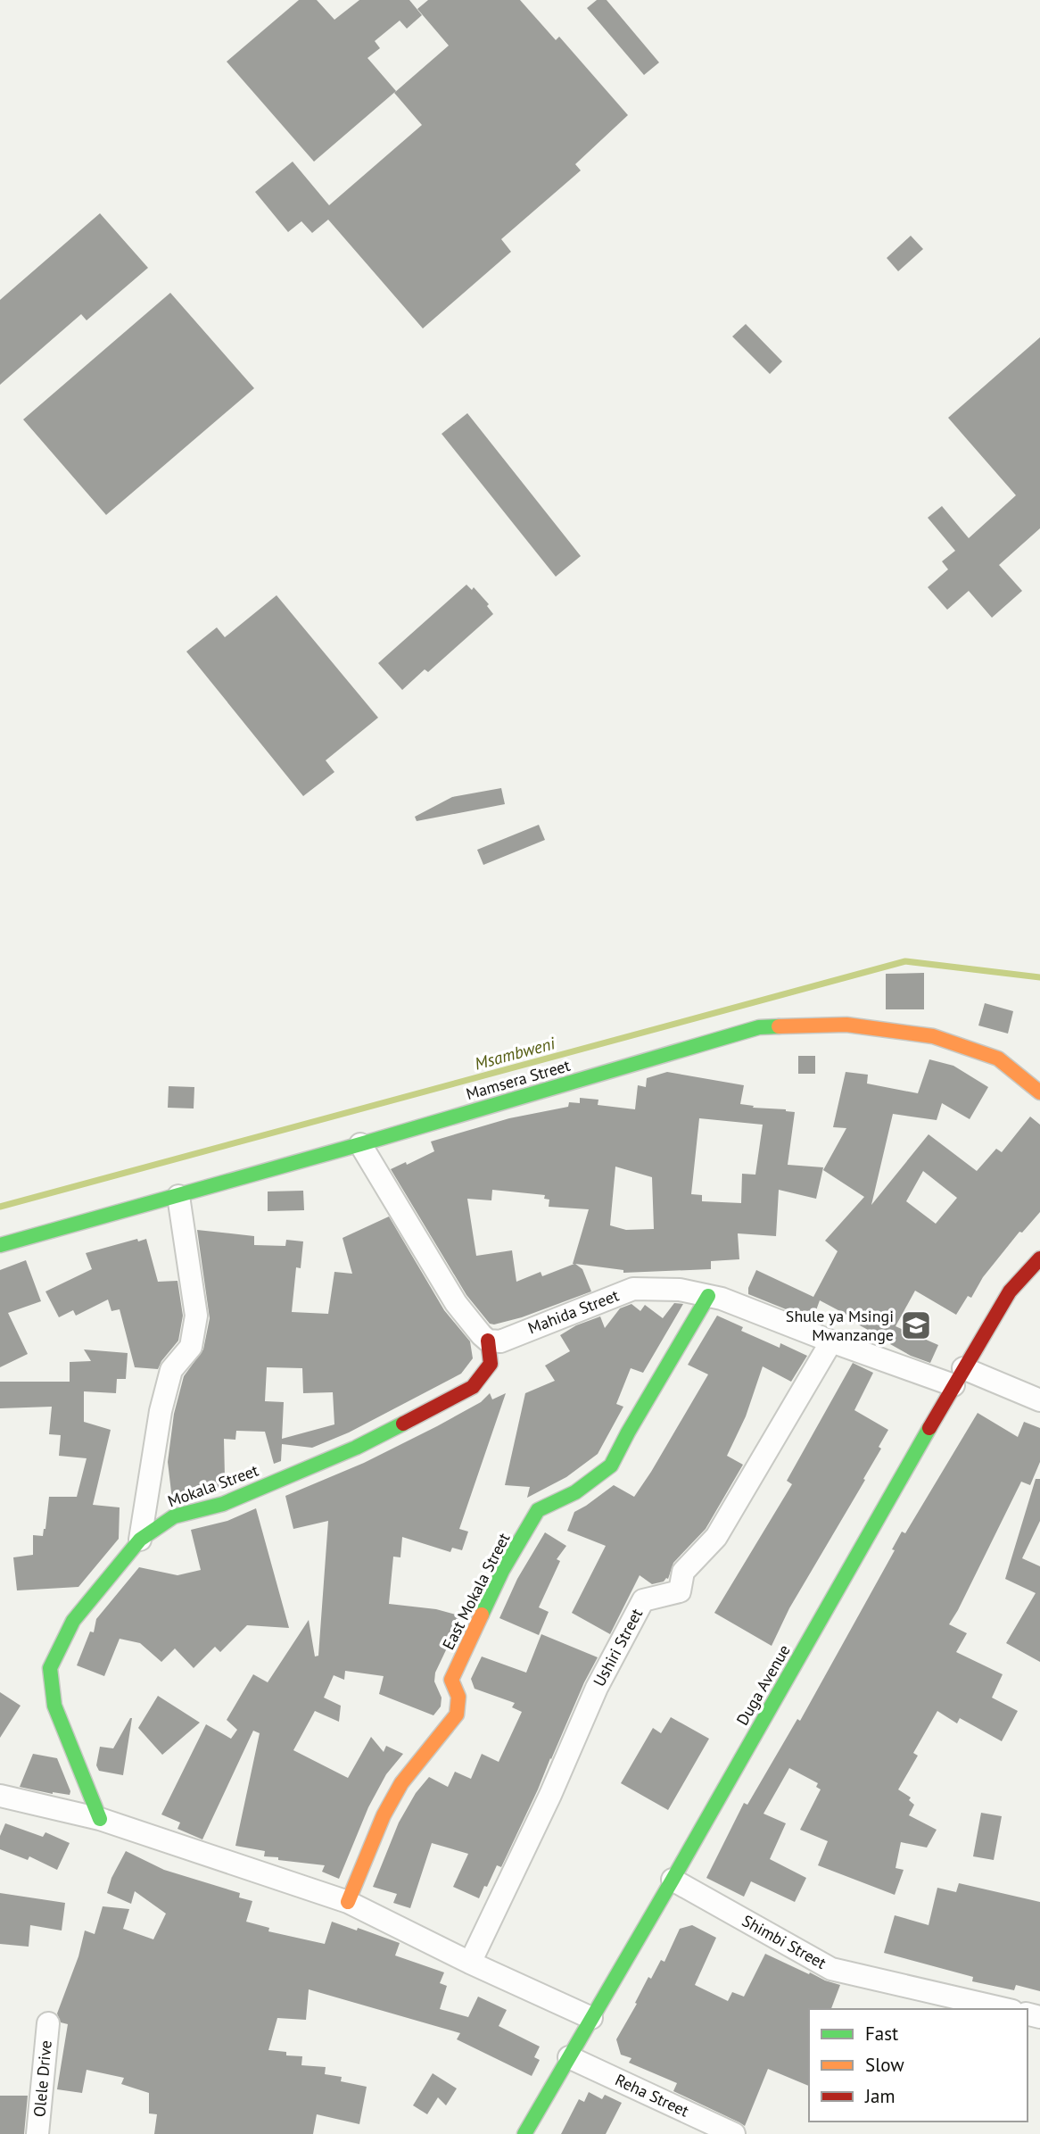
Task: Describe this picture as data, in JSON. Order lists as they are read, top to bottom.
{
  "streets": {
    "street": [
      "Mamsera Street",
      "Mahida Street",
      "Mokala Street",
      "East Mokala Street",
      "Ushiri Street",
      "Duga Avenue",
      "Shimbi Street",
      "Olele Drive",
      "Reha Street"
    ]
  },
  "crossings": [
    ["Mahida Street", "Mokala Street"],
    ["Mahida Street", "East Mokala Street"],
    ["Mahida Street", "Ushiri Street"],
    ["Mahida Street", "Duga Avenue"],
    ["Duga Avenue", "Shimbi Street"],
    ["Duga Avenue", "Reha Street"]
  ],
  "water": ["Msambweni"],
  "places": {
    "school or university": ["Shule ya Msingi Mwanzange"]
  },
  "legend": ["Fast", "Slow", "Jam"]
}
